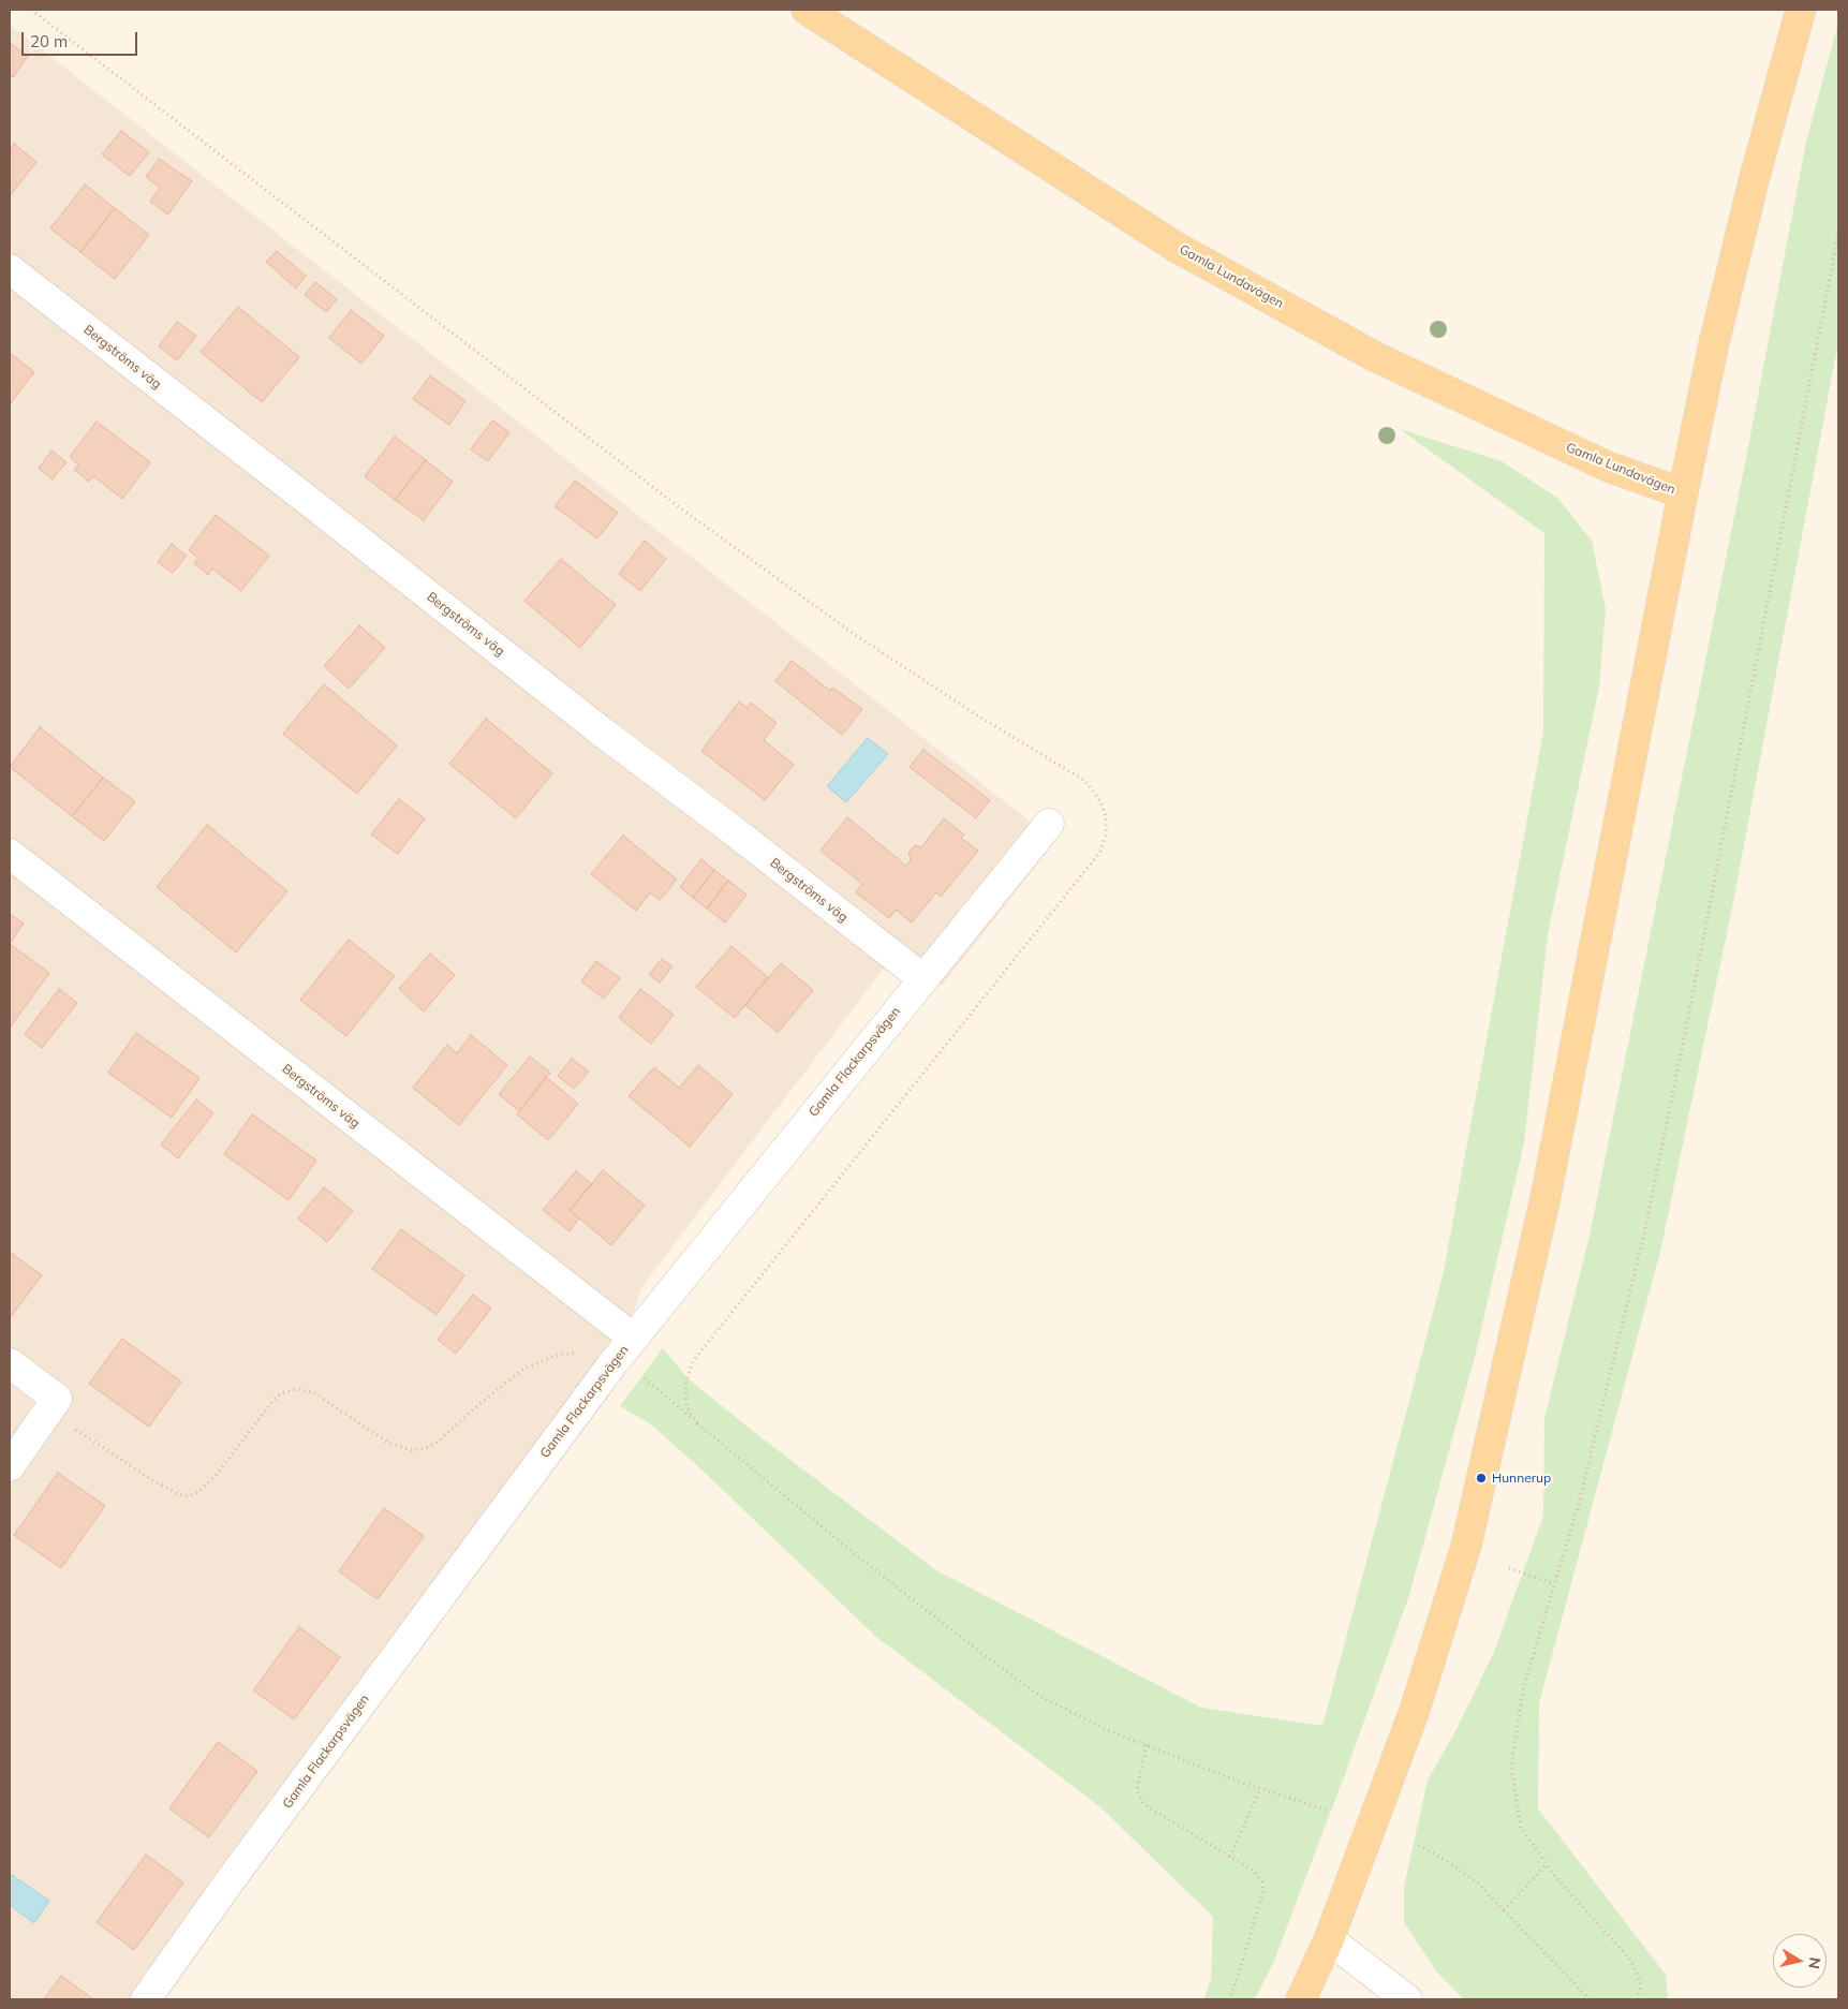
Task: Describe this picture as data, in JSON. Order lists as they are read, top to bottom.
{
  "streets": {
    "main road": ["Gamla Lundavägen"],
    "street": ["Bergströms väg", "Gamla Flackarpsvägen"]
  },
  "crossings": [
    ["Bergströms väg", "Gamla Flackarpsvägen"]
  ],
  "places": ["Hunnerup"],
  "scale_bar": "20 m",
  "north": "right"
}
